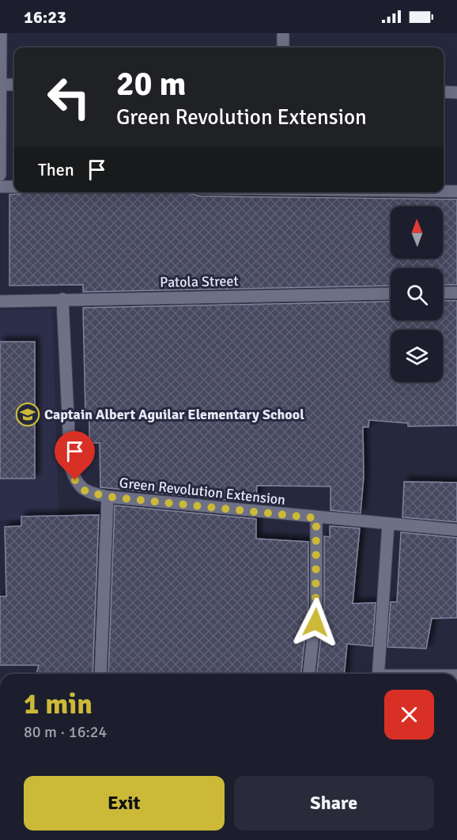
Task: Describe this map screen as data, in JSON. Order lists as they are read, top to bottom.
{
  "streets": {
    "street": ["Patola Street", "Green Revolution Extension"]
  },
  "crossings": [
    ["Patola Street", "Green Revolution Extension"]
  ],
  "places": {
    "school or university": ["Captain Albert Aguilar Elementary School"]
  },
  "north": "top",
  "page": {
    "status": "16:23",
    "turn": ["20 m", "Green Revolution Extension"],
    "then": "Then",
    "heading": ["1 min", "80 m · 16:24"],
    "buttons": ["Exit", "Share"]
  }
}
